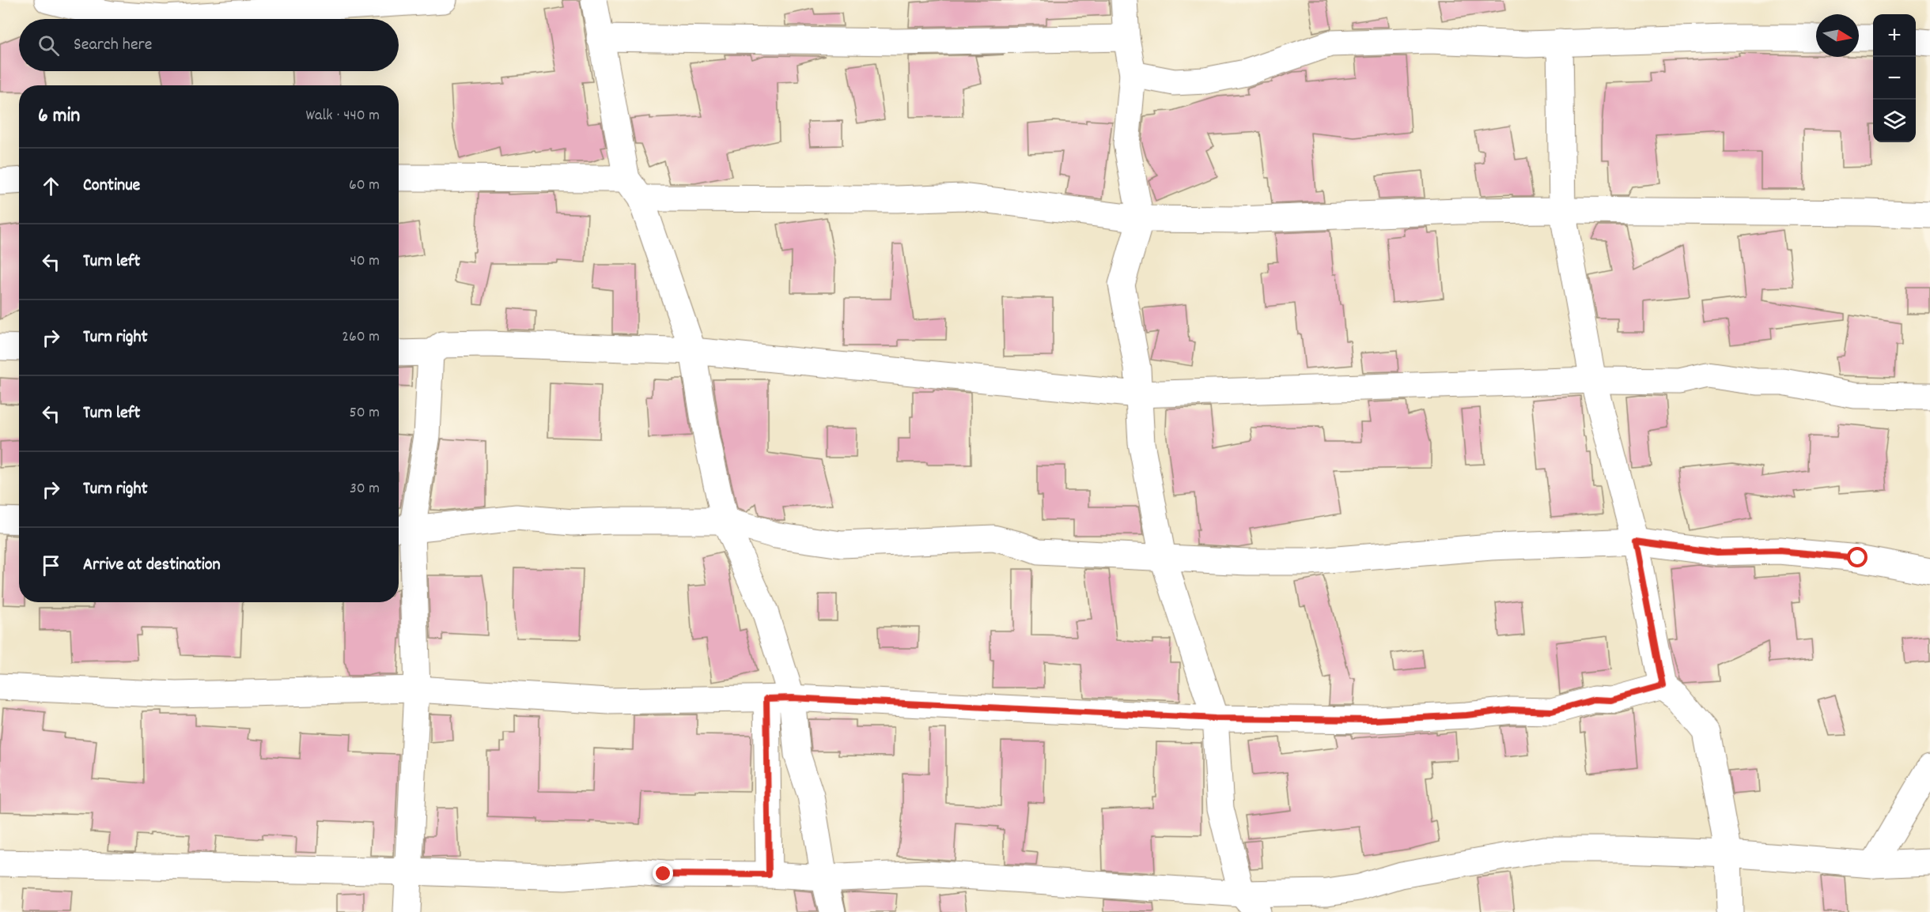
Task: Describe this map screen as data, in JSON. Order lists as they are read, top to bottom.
{
  "north": "right",
  "page": {
    "map_buttons": ["+", "−"],
    "search": "Search here",
    "heading": ["6 min", "Walk · 440 m"],
    "list": [
      ["Continue", "60 m"],
      ["Turn left", "40 m"],
      ["Turn right", "260 m"],
      ["Turn left", "50 m"],
      ["Turn right", "30 m"],
      "Arrive at destination"
    ]
  }
}
